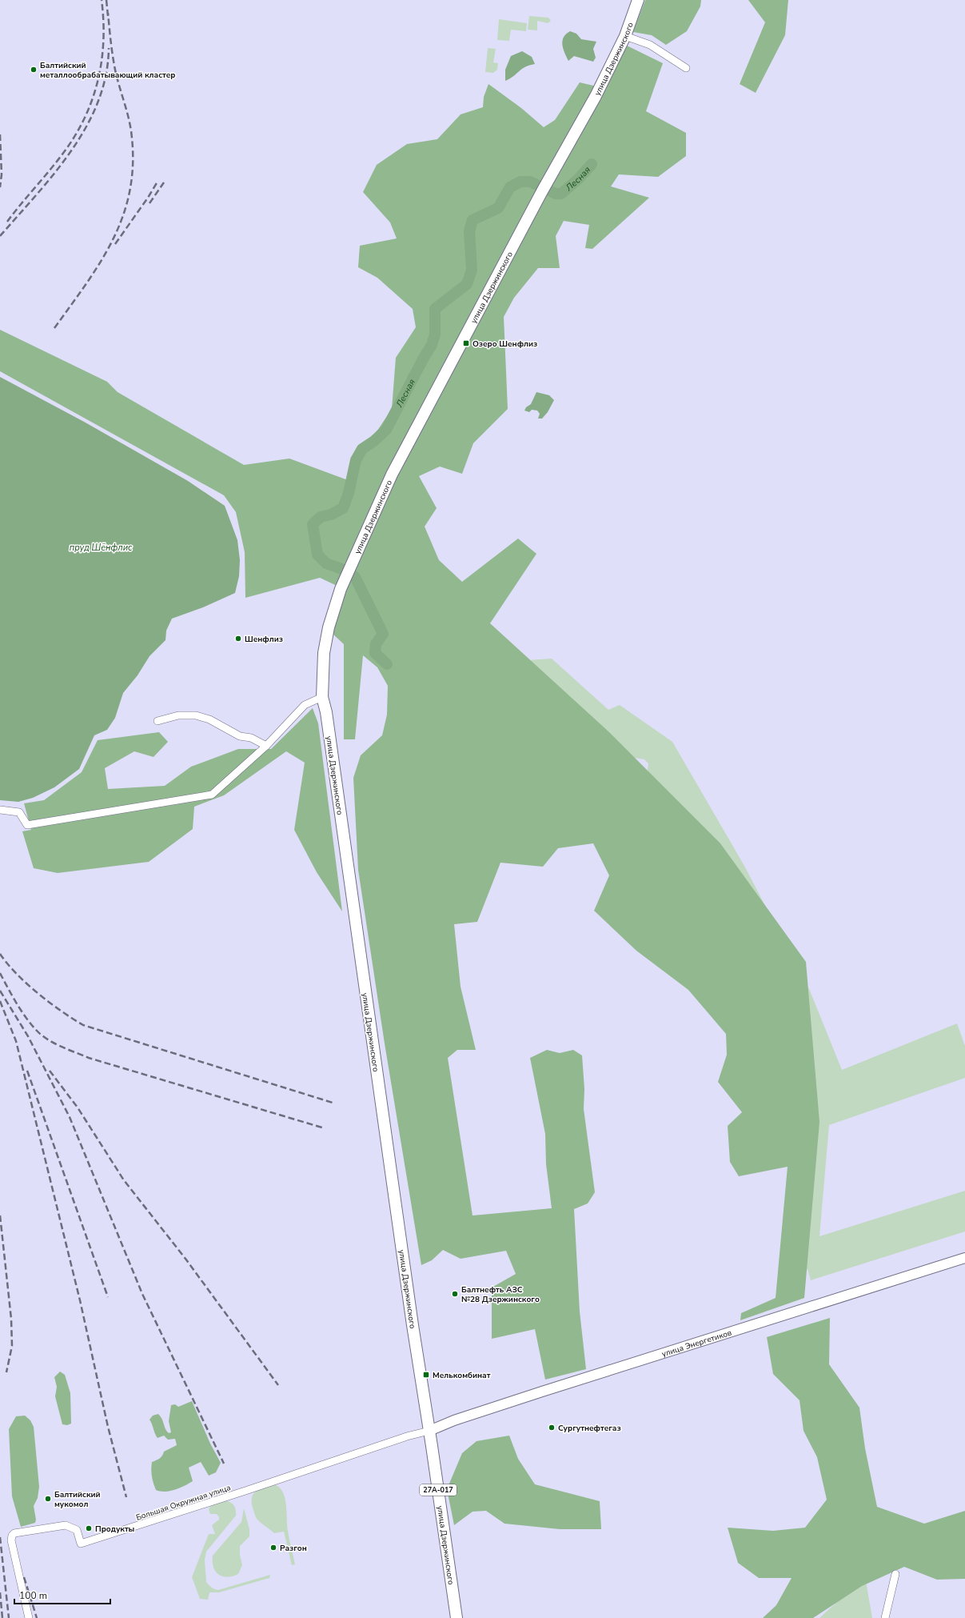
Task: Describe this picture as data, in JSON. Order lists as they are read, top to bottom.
{
  "streets": {
    "main road": ["улица Дзержинского", "улица Энергетиков", "27А-017"],
    "street": ["Большая Окружная улица"]
  },
  "crossings": [
    ["улица Дзержинского", "улица Энергетиков"],
    ["улица Дзержинского", "Большая Окружная улица"],
    ["улица Энергетиков", "Большая Окружная улица"]
  ],
  "water": ["Лесная", "пруд Шёнфлис"],
  "places": {
    "other": [
      "Балтийский металлообрабатывающий кластер",
      "Шенфлиз",
      "Балтнефть АЗС №28 Дзержинского",
      "Сургутнефтегаз",
      "Балтийский мукомол",
      "Продукты",
      "Разгон"
    ],
    "transit": ["Озеро Шенфлиз", "Мелькомбинат"]
  },
  "scale_bar": "100 m"
}
